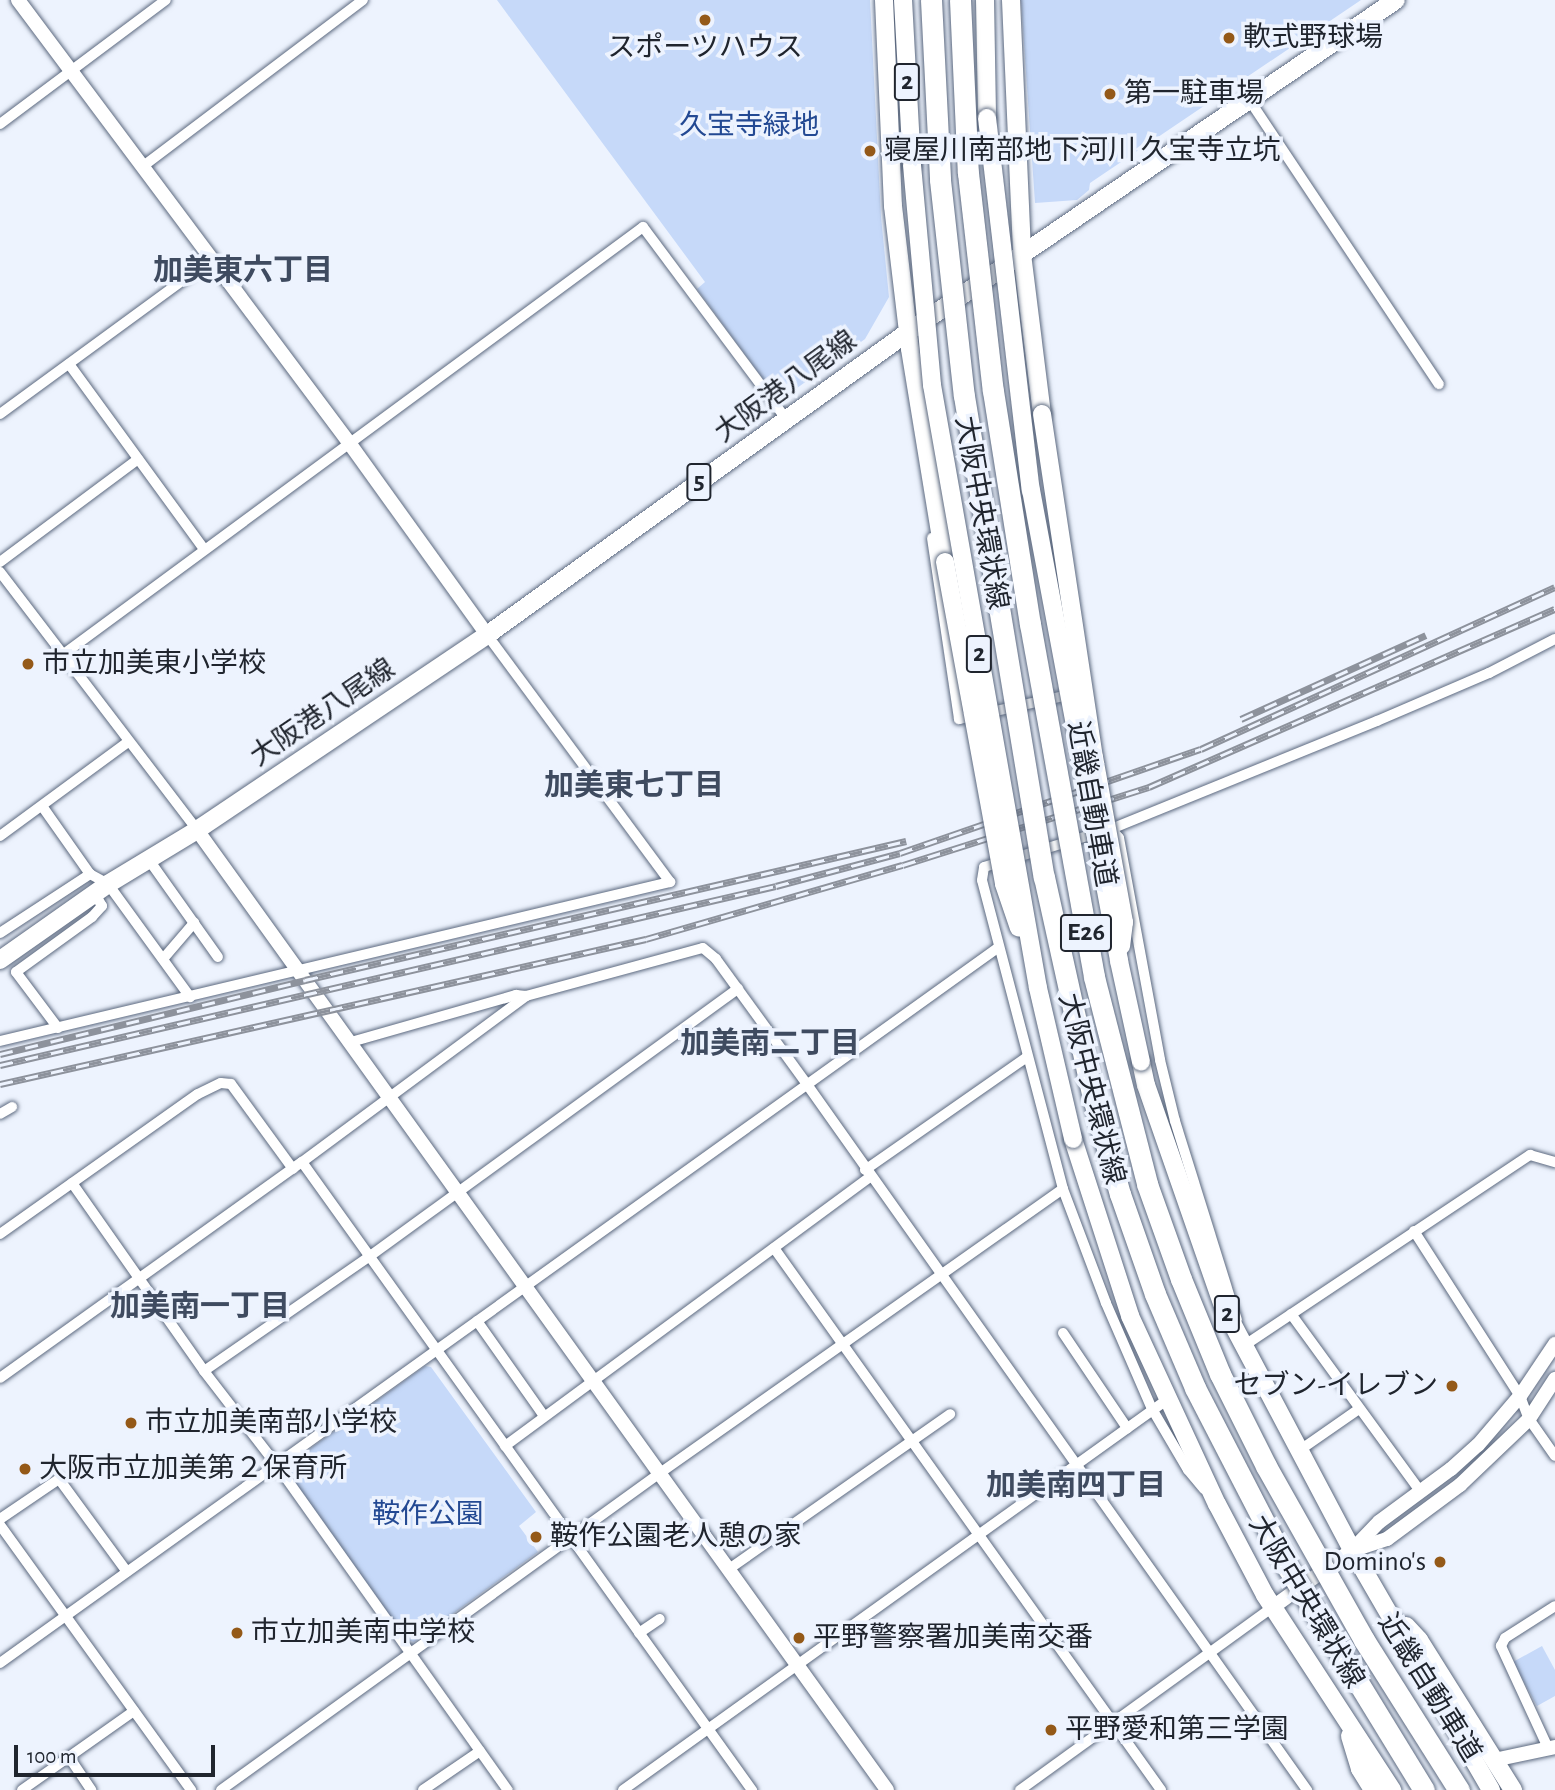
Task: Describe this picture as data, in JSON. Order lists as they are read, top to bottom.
{
  "streets": {
    "highway": ["近畿自動車道", "E26"],
    "main road": [
      "2",
      "大阪港八尾線",
      "5",
      "大阪中央環状線"
    ]
  },
  "crossings": [
    ["2", "大阪港八尾線"],
    ["2", "大阪中央環状線"]
  ],
  "districts": [
    "加美東六丁目",
    "加美東七丁目",
    "加美南二丁目",
    "加美南一丁目",
    "加美南四丁目"
  ],
  "parks": ["久宝寺緑地", "鞍作公園"],
  "places": [
    "スポーツハウス",
    "軟式野球場",
    "第一駐車場",
    "寝屋川南部地下河川 久宝寺立坑",
    "市立加美東小学校",
    "セブン-イレブン",
    "市立加美南部小学校",
    "大阪市立加美第２保育所",
    "鞍作公園老人憩の家",
    "Domino's",
    "市立加美南中学校",
    "平野警察署加美南交番",
    "平野愛和第三学園"
  ],
  "scale_bar": "100 m"
}
